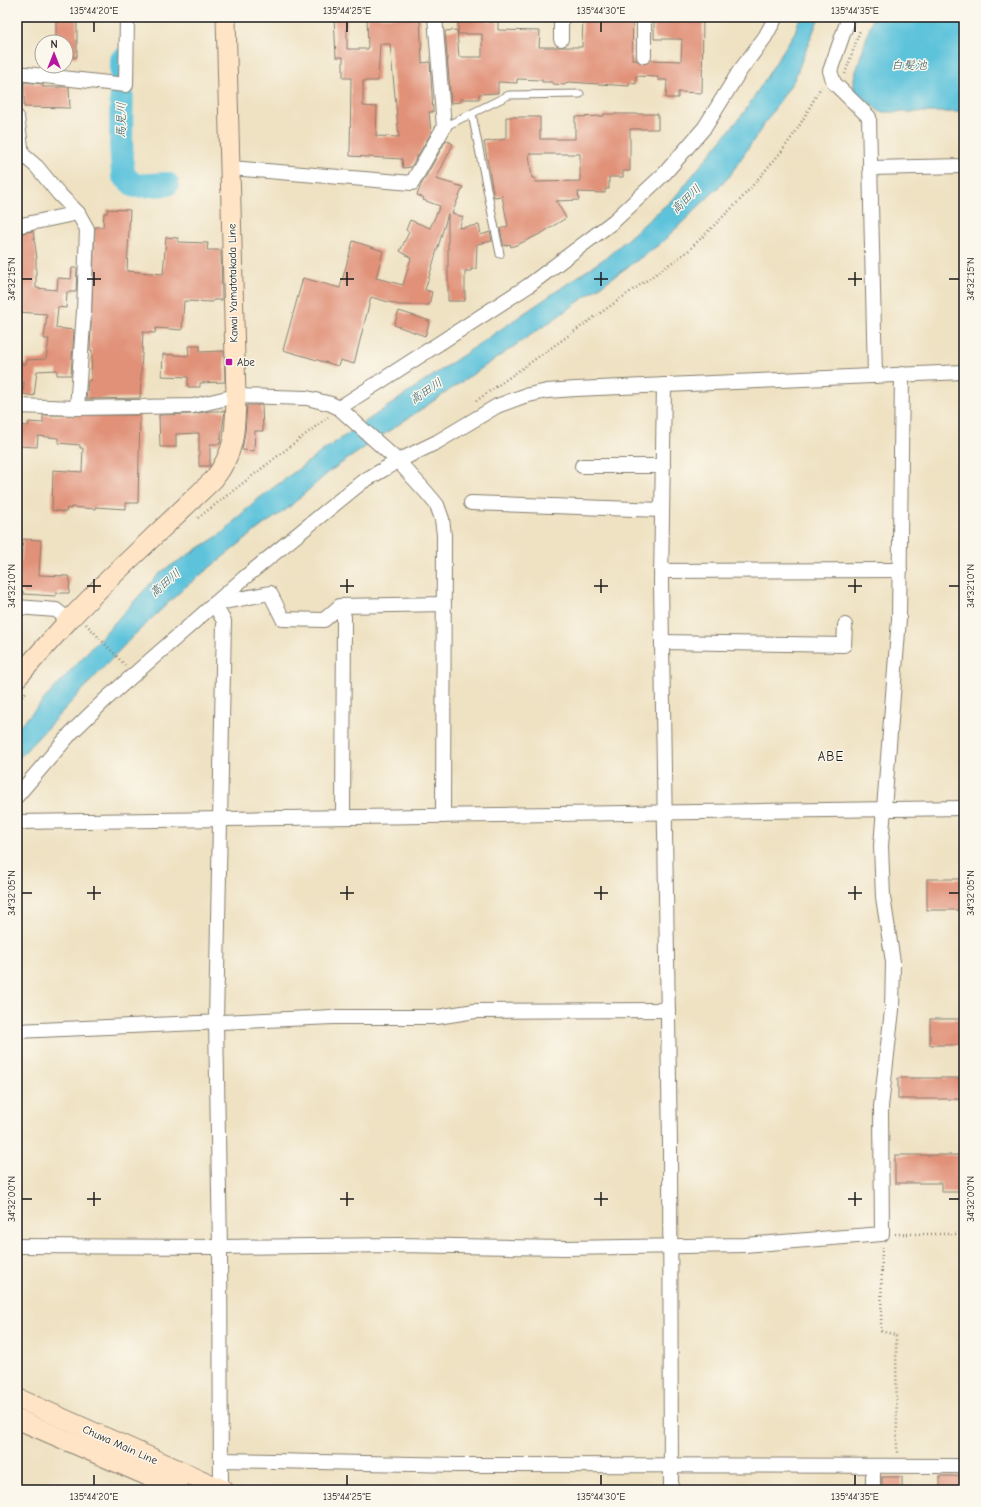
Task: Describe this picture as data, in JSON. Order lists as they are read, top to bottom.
{
  "streets": {
    "main road": ["Kawai Yamatotakada Line", "Chuwa Main Line"]
  },
  "districts": ["ABE"],
  "water": ["白髪池", "馬見川", "高田川"],
  "places": {
    "transit": ["Abe"]
  },
  "north": "top",
  "coordinates": [
    "135°44'20\"E",
    "135°44'25\"E",
    "135°44'30\"E",
    "135°44'35\"E",
    "34°32'15\"N",
    "34°32'10\"N",
    "34°32'05\"N",
    "34°32'00\"N"
  ]
}
